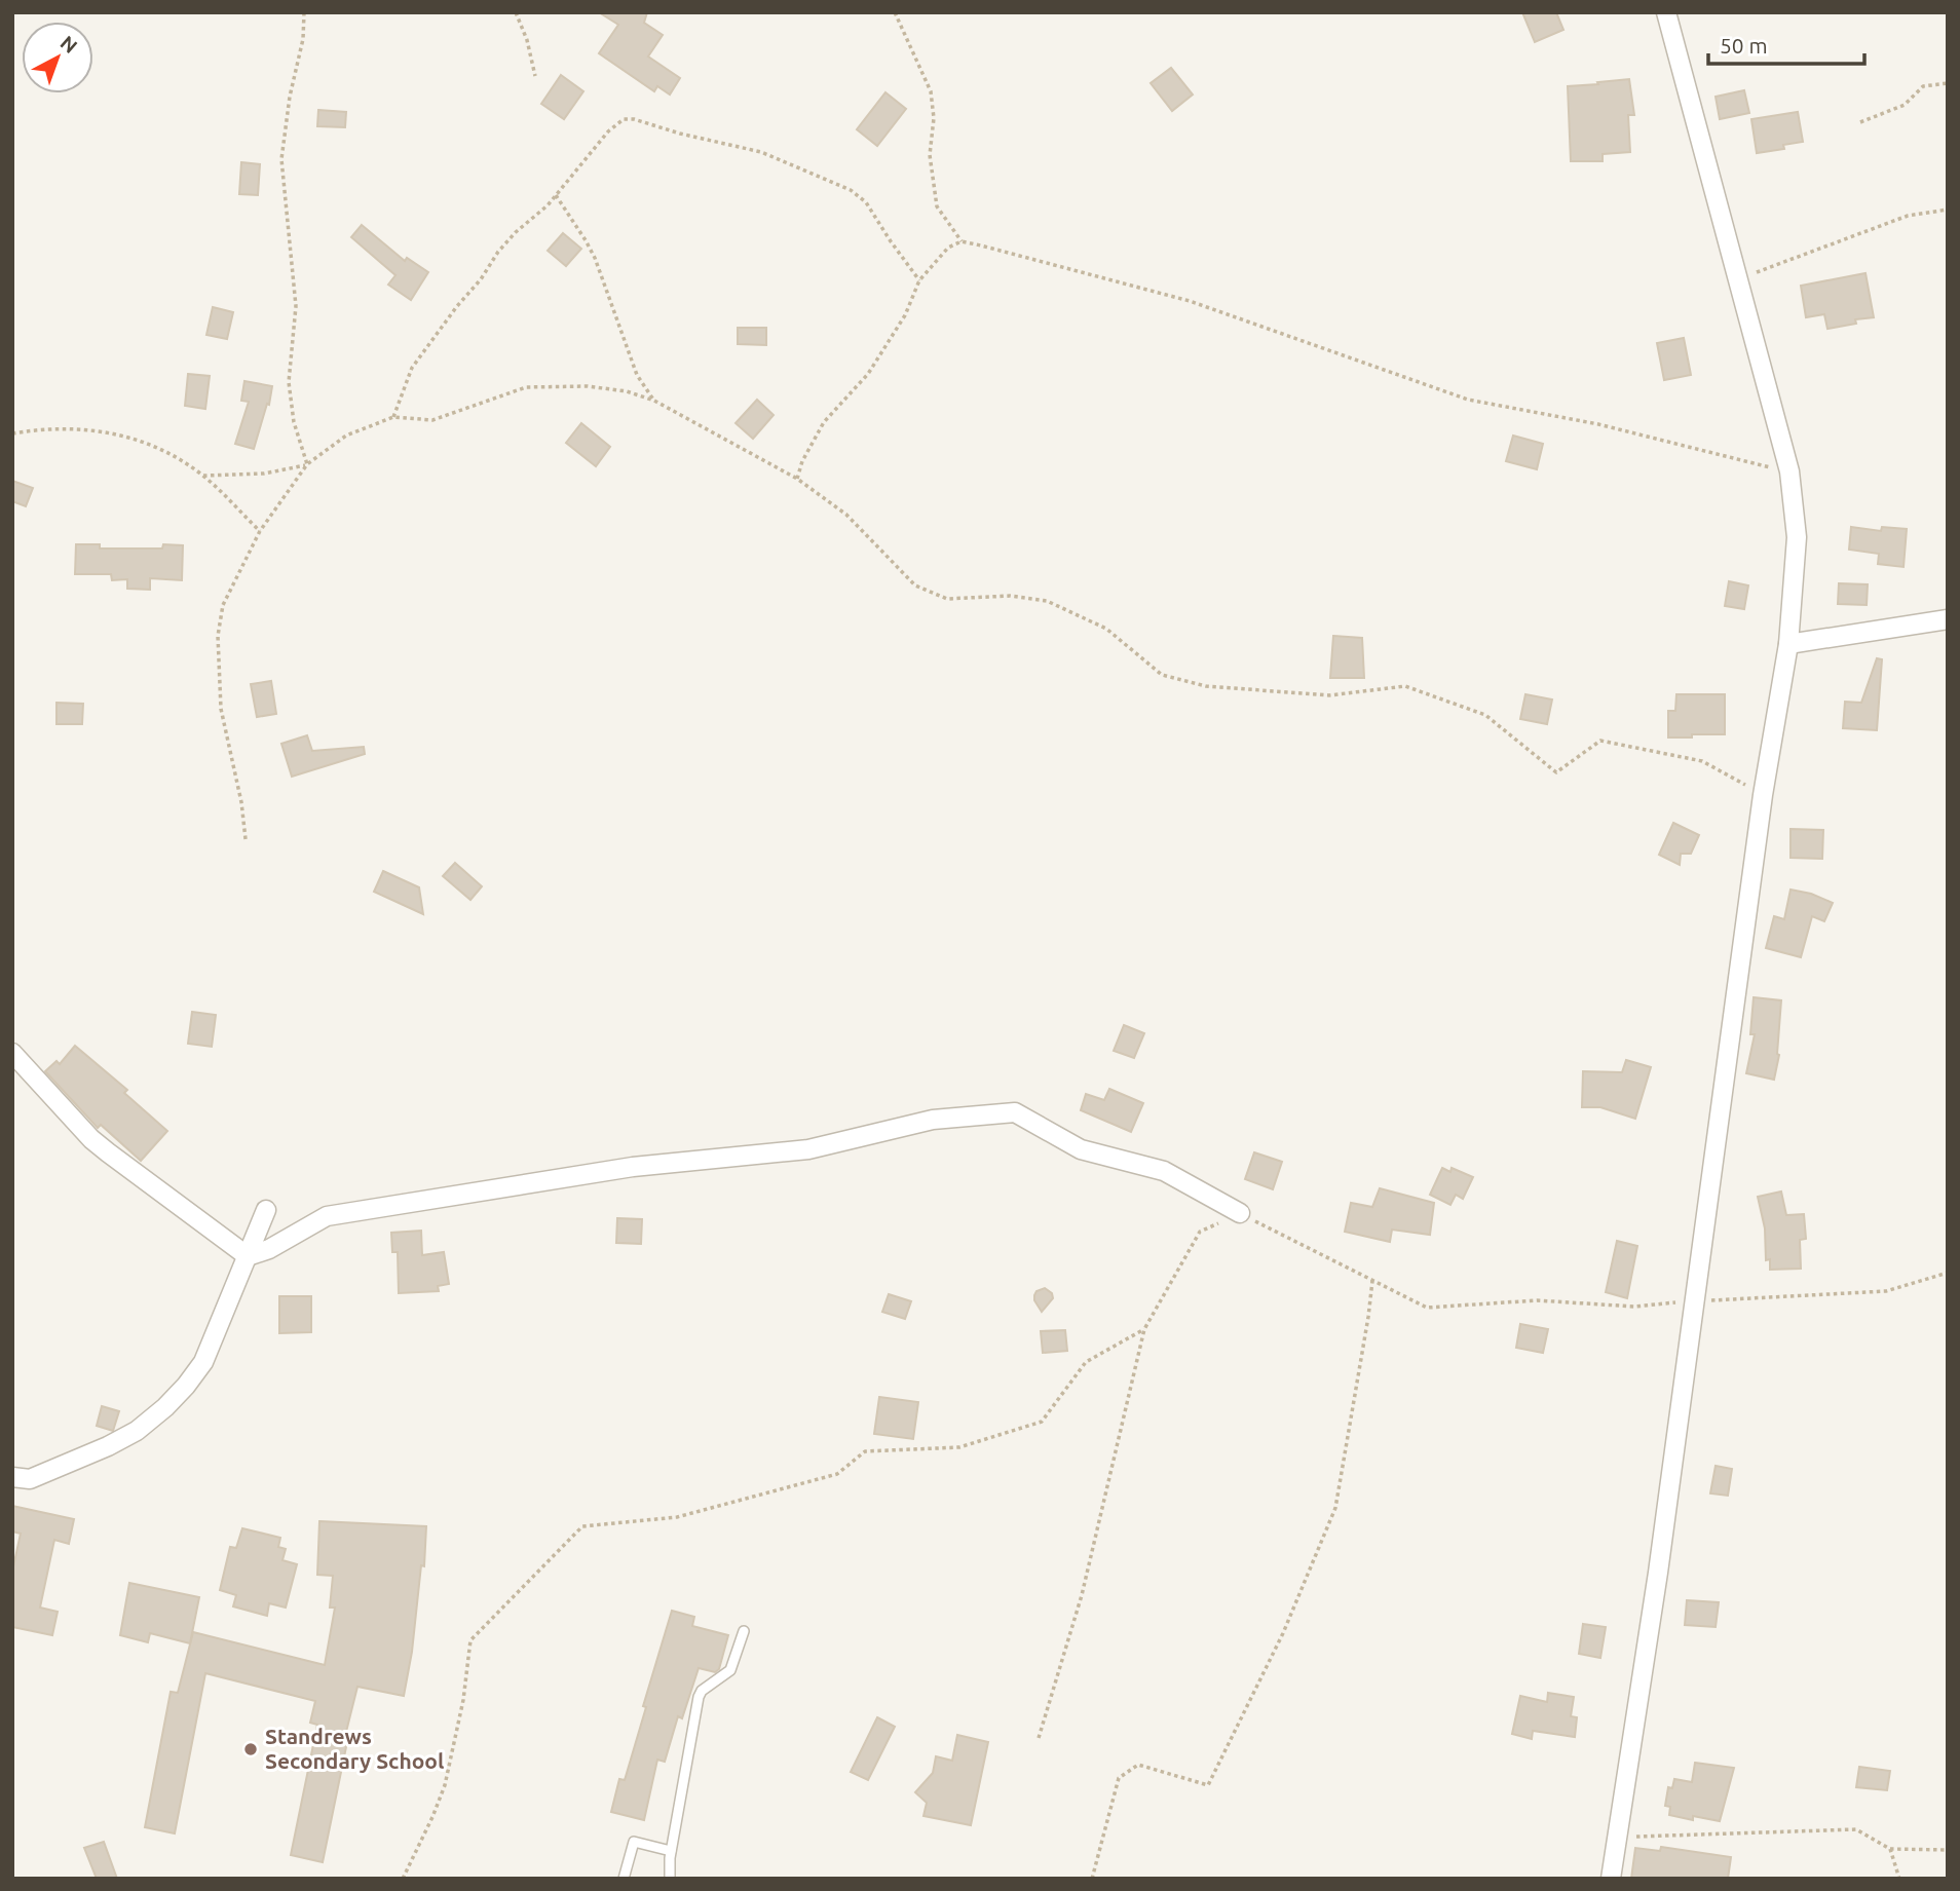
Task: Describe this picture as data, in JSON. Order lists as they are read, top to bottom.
{
  "places": ["Standrews Secondary School"],
  "scale_bar": "50 m",
  "north": "top right"
}
